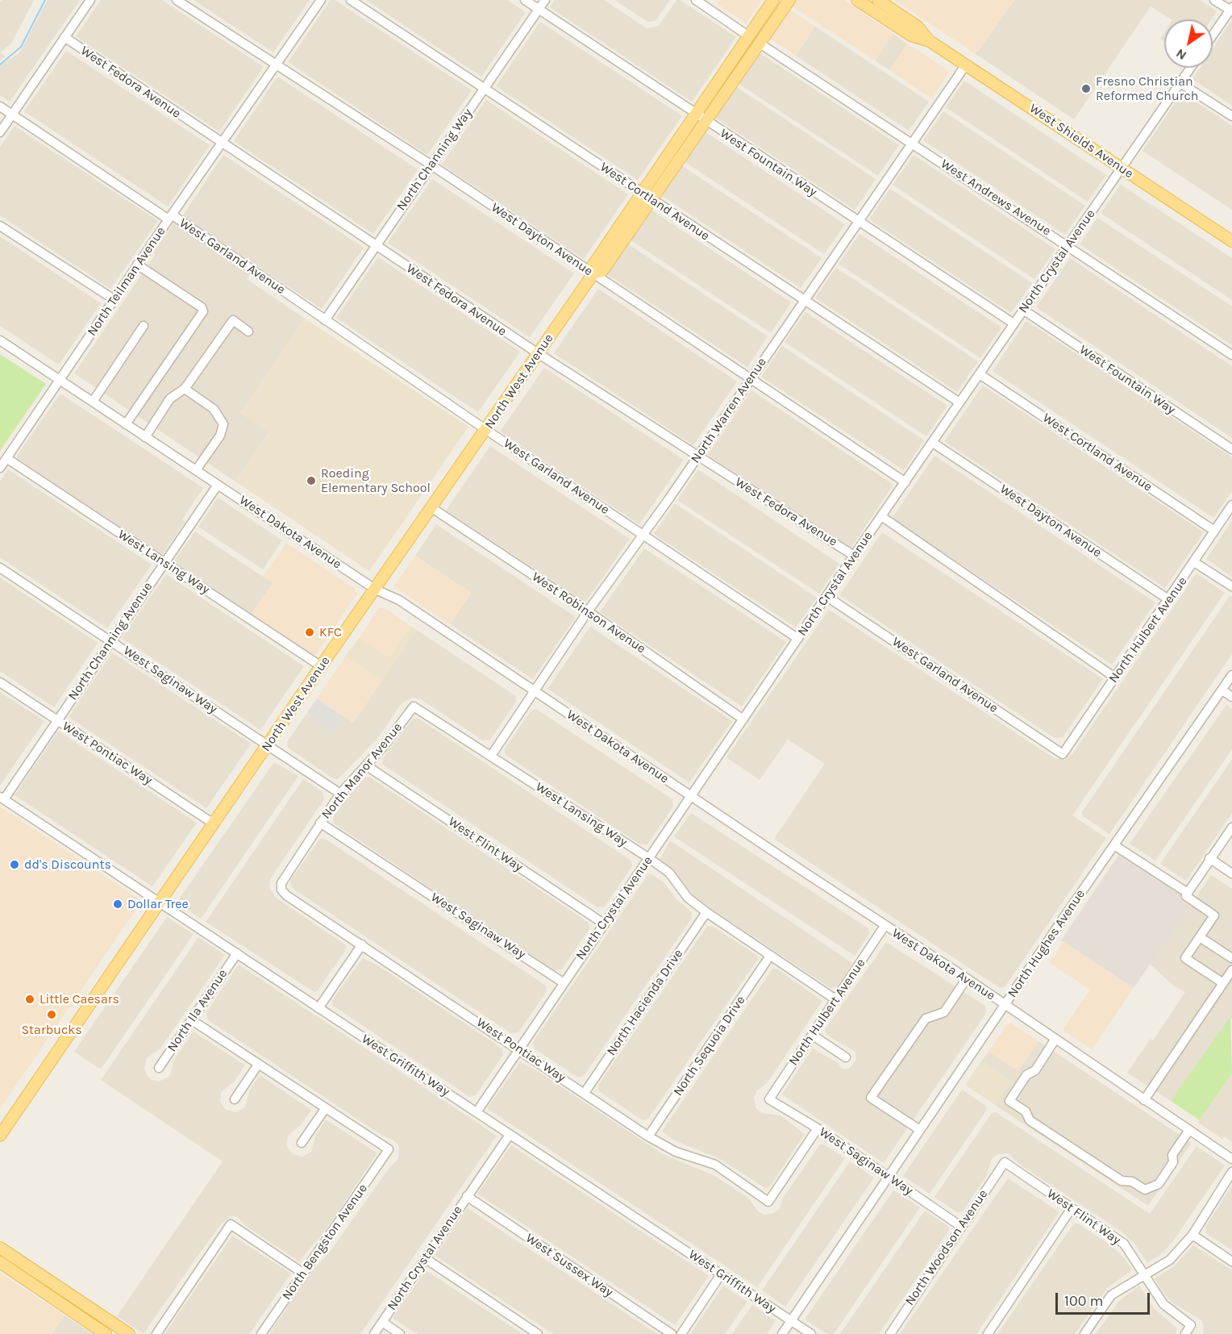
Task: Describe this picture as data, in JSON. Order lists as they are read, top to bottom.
{
  "streets": {
    "main road": ["West Shields Avenue", "North West Avenue"],
    "street": [
      "West Fedora Avenue",
      "North Channing Way",
      "West Fountain Way",
      "West Andrews Avenue",
      "West Cortland Avenue",
      "West Dayton Avenue",
      "West Garland Avenue",
      "North Crystal Avenue",
      "North Teilman Avenue",
      "North Warren Avenue",
      "West Dakota Avenue",
      "West Lansing Way",
      "West Robinson Avenue",
      "North Hulbert Avenue",
      "North Channing Avenue",
      "West Saginaw Way",
      "West Pontiac Way",
      "North Manor Avenue",
      "West Flint Way",
      "North Hughes Avenue",
      "North Hacienda Drive",
      "North Ila Avenue",
      "North Sequoia Drive",
      "West Griffith Way",
      "North Bengston Avenue",
      "North Woodson Avenue",
      "West Sussex Way"
    ]
  },
  "crossings": [
    ["West Fedora Avenue", "North Channing Way"],
    ["West Fedora Avenue", "North Crystal Avenue"],
    ["West Fedora Avenue", "North Teilman Avenue"],
    ["West Fedora Avenue", "North West Avenue"],
    ["West Fedora Avenue", "North Warren Avenue"],
    ["West Shields Avenue", "North Crystal Avenue"],
    ["West Shields Avenue", "North Warren Avenue"],
    ["North Channing Way", "West Fountain Way"],
    ["North Channing Way", "West Cortland Avenue"],
    ["North Channing Way", "West Dayton Avenue"],
    ["North Channing Way", "West Garland Avenue"],
    ["West Fountain Way", "North Crystal Avenue"],
    ["West Fountain Way", "North West Avenue"],
    ["West Fountain Way", "North Warren Avenue"],
    ["West Andrews Avenue", "North Crystal Avenue"],
    ["West Andrews Avenue", "North West Avenue"],
    ["West Andrews Avenue", "North Warren Avenue"],
    ["West Cortland Avenue", "North Crystal Avenue"],
    ["West Cortland Avenue", "North West Avenue"],
    ["West Cortland Avenue", "North Warren Avenue"],
    ["West Cortland Avenue", "North Hulbert Avenue"],
    ["West Dayton Avenue", "North Crystal Avenue"],
    ["West Dayton Avenue", "North Teilman Avenue"],
    ["West Dayton Avenue", "North West Avenue"],
    ["West Dayton Avenue", "North Warren Avenue"],
    ["West Dayton Avenue", "North Hulbert Avenue"],
    ["West Garland Avenue", "North Crystal Avenue"],
    ["West Garland Avenue", "North Teilman Avenue"],
    ["West Garland Avenue", "North West Avenue"],
    ["West Garland Avenue", "North Warren Avenue"],
    ["West Garland Avenue", "North Hulbert Avenue"],
    ["North Crystal Avenue", "West Dakota Avenue"],
    ["North Crystal Avenue", "West Lansing Way"],
    ["North Crystal Avenue", "West Robinson Avenue"],
    ["North Crystal Avenue", "West Saginaw Way"],
    ["North Crystal Avenue", "West Pontiac Way"],
    ["North Crystal Avenue", "West Flint Way"],
    ["North Crystal Avenue", "West Griffith Way"],
    ["North Crystal Avenue", "West Sussex Way"],
    ["North Teilman Avenue", "West Dakota Avenue"],
    ["North Teilman Avenue", "West Lansing Way"],
    ["North West Avenue", "West Dakota Avenue"],
    ["North West Avenue", "West Lansing Way"],
    ["North West Avenue", "West Robinson Avenue"],
    ["North West Avenue", "West Saginaw Way"],
    ["North West Avenue", "West Pontiac Way"],
    ["North West Avenue", "West Griffith Way"],
    ["North Warren Avenue", "West Dakota Avenue"],
    ["North Warren Avenue", "West Lansing Way"],
    ["North Warren Avenue", "West Robinson Avenue"],
    ["West Dakota Avenue", "North Hulbert Avenue"],
    ["West Dakota Avenue", "North Channing Avenue"],
    ["West Dakota Avenue", "North Hughes Avenue"],
    ["West Lansing Way", "North Hulbert Avenue"],
    ["West Lansing Way", "North Channing Avenue"],
    ["West Lansing Way", "North Manor Avenue"],
    ["West Lansing Way", "North Hacienda Drive"],
    ["West Lansing Way", "North Sequoia Drive"],
    ["North Hulbert Avenue", "West Saginaw Way"],
    ["North Channing Avenue", "West Saginaw Way"],
    ["North Channing Avenue", "West Pontiac Way"],
    ["North Channing Avenue", "West Griffith Way"],
    ["West Saginaw Way", "West Pontiac Way"],
    ["West Saginaw Way", "North Manor Avenue"],
    ["West Saginaw Way", "North Hughes Avenue"],
    ["West Saginaw Way", "North Woodson Avenue"],
    ["West Pontiac Way", "North Manor Avenue"],
    ["West Pontiac Way", "North Hacienda Drive"],
    ["West Pontiac Way", "North Sequoia Drive"],
    ["North Manor Avenue", "West Flint Way"],
    ["West Flint Way", "North Woodson Avenue"],
    ["North Hughes Avenue", "West Griffith Way"],
    ["North Ila Avenue", "West Griffith Way"]
  ],
  "places": [
    "Fresno Christian Reformed Church",
    "Roeding Elementary School",
    "KFC",
    "dd's Discounts",
    "Dollar Tree",
    "Little Caesars",
    "Starbucks"
  ],
  "scale_bar": "100 m",
  "north": "bottom left"
}
